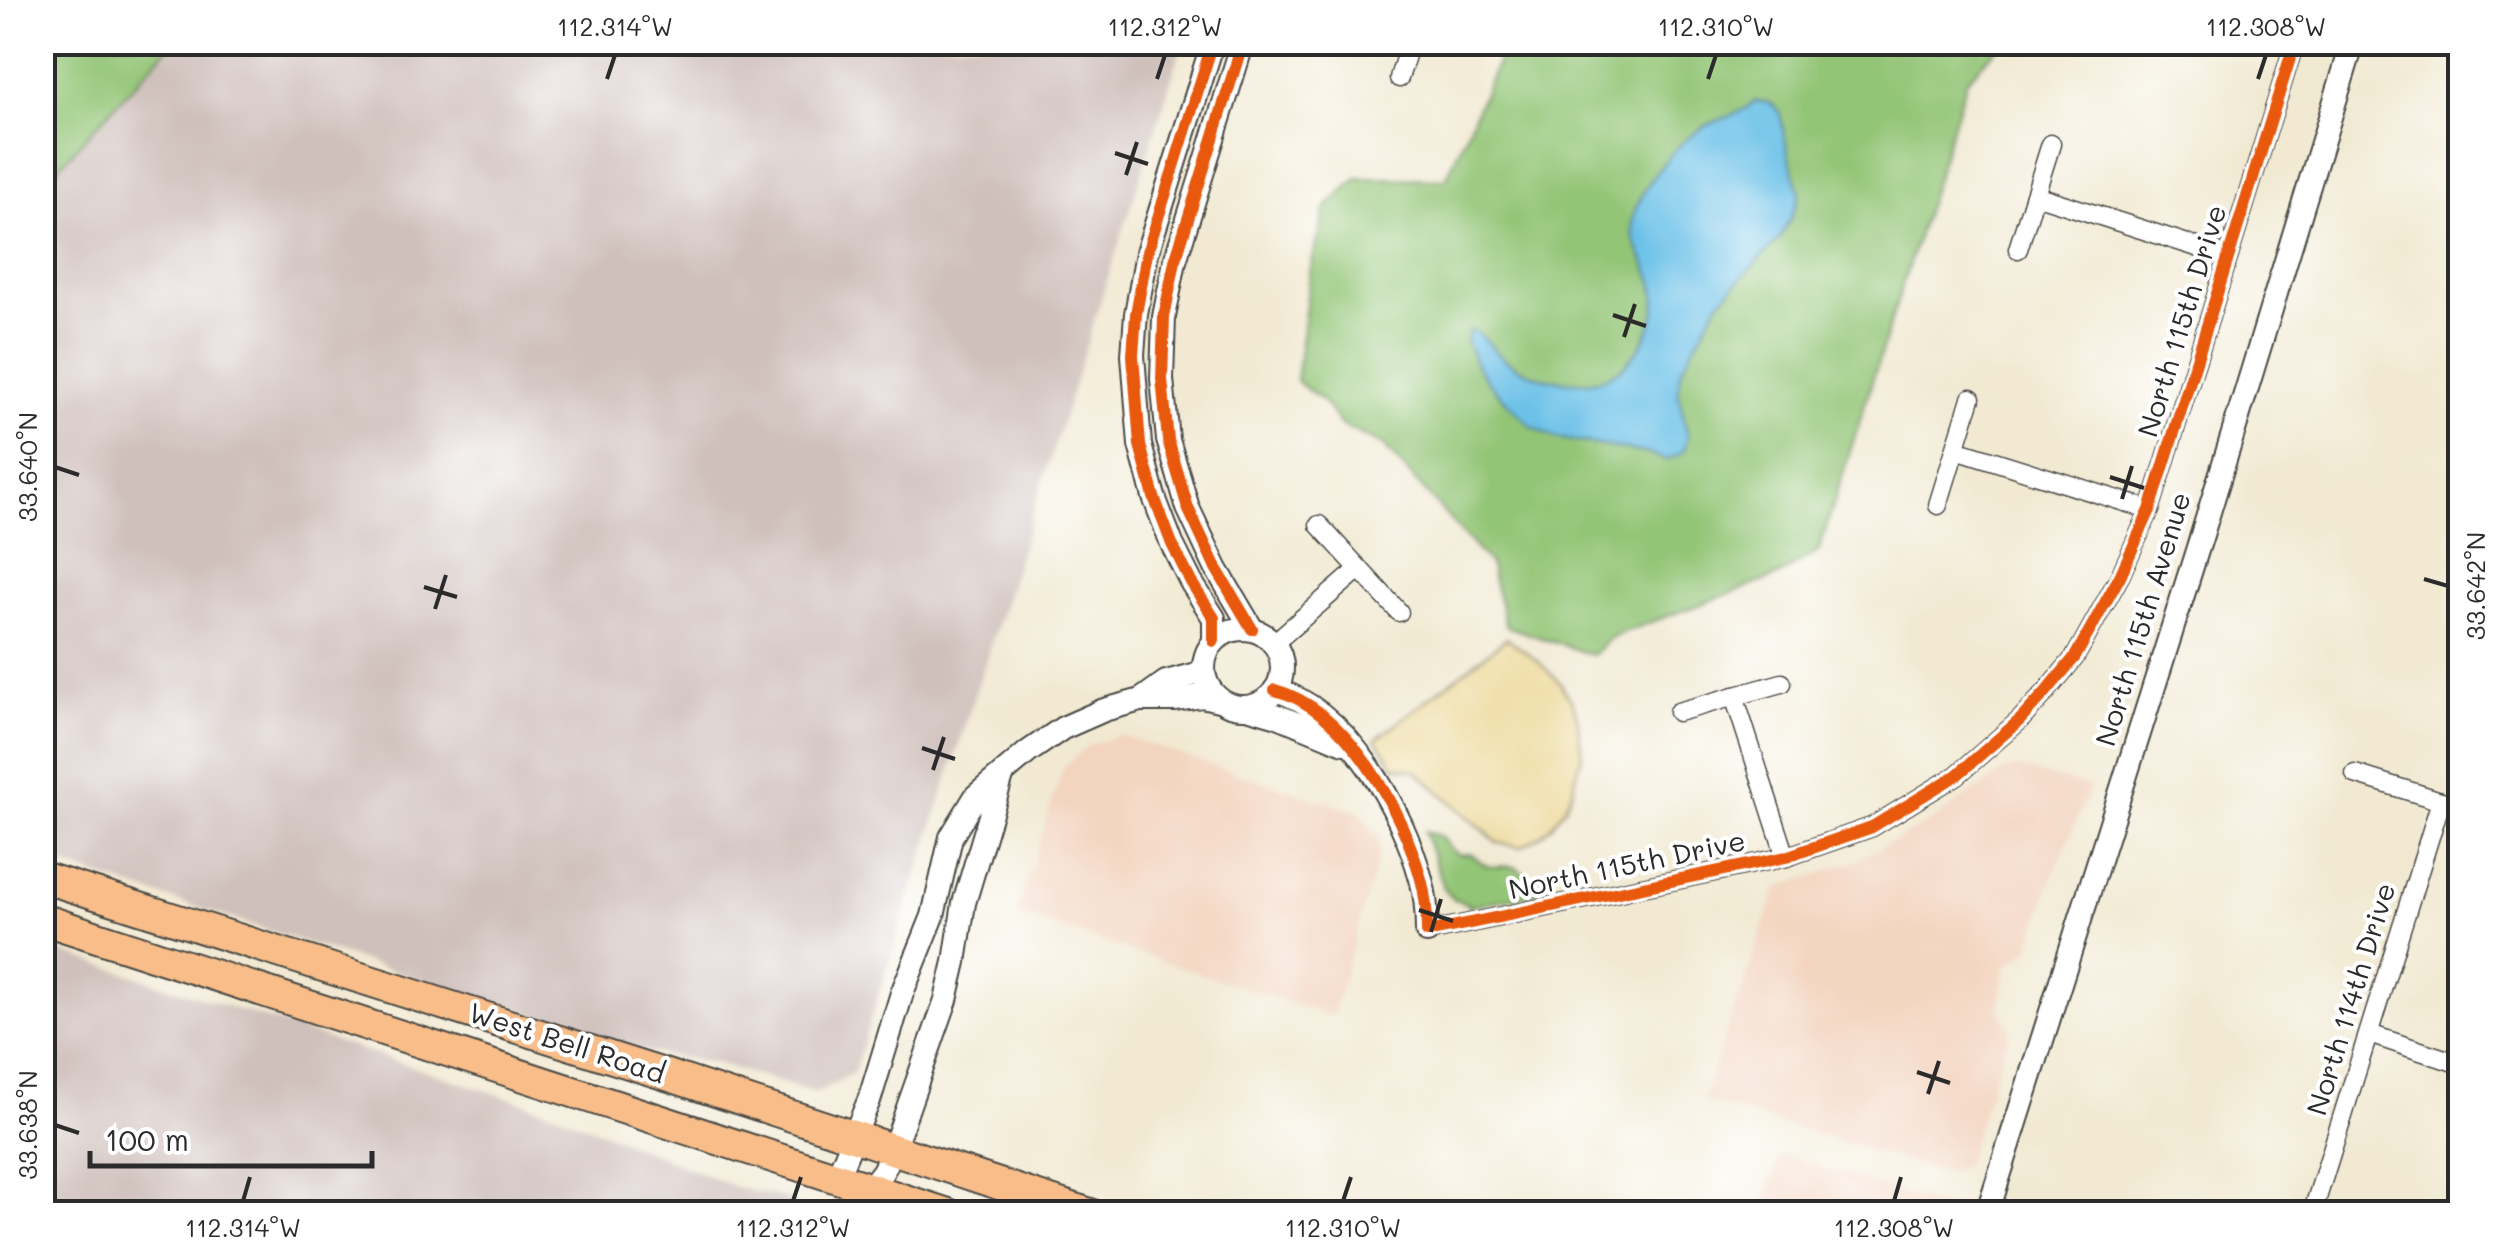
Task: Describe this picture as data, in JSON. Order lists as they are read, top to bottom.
{
  "streets": {
    "main road": ["West Bell Road"],
    "street": ["North 115th Drive", "North 115th Avenue", "North 114th Drive"]
  },
  "scale_bar": "100 m",
  "coordinates": [
    "112.314°W",
    "112.312°W",
    "112.310°W",
    "112.308°W",
    "33.640°N",
    "33.642°N",
    "33.638°N"
  ]
}
